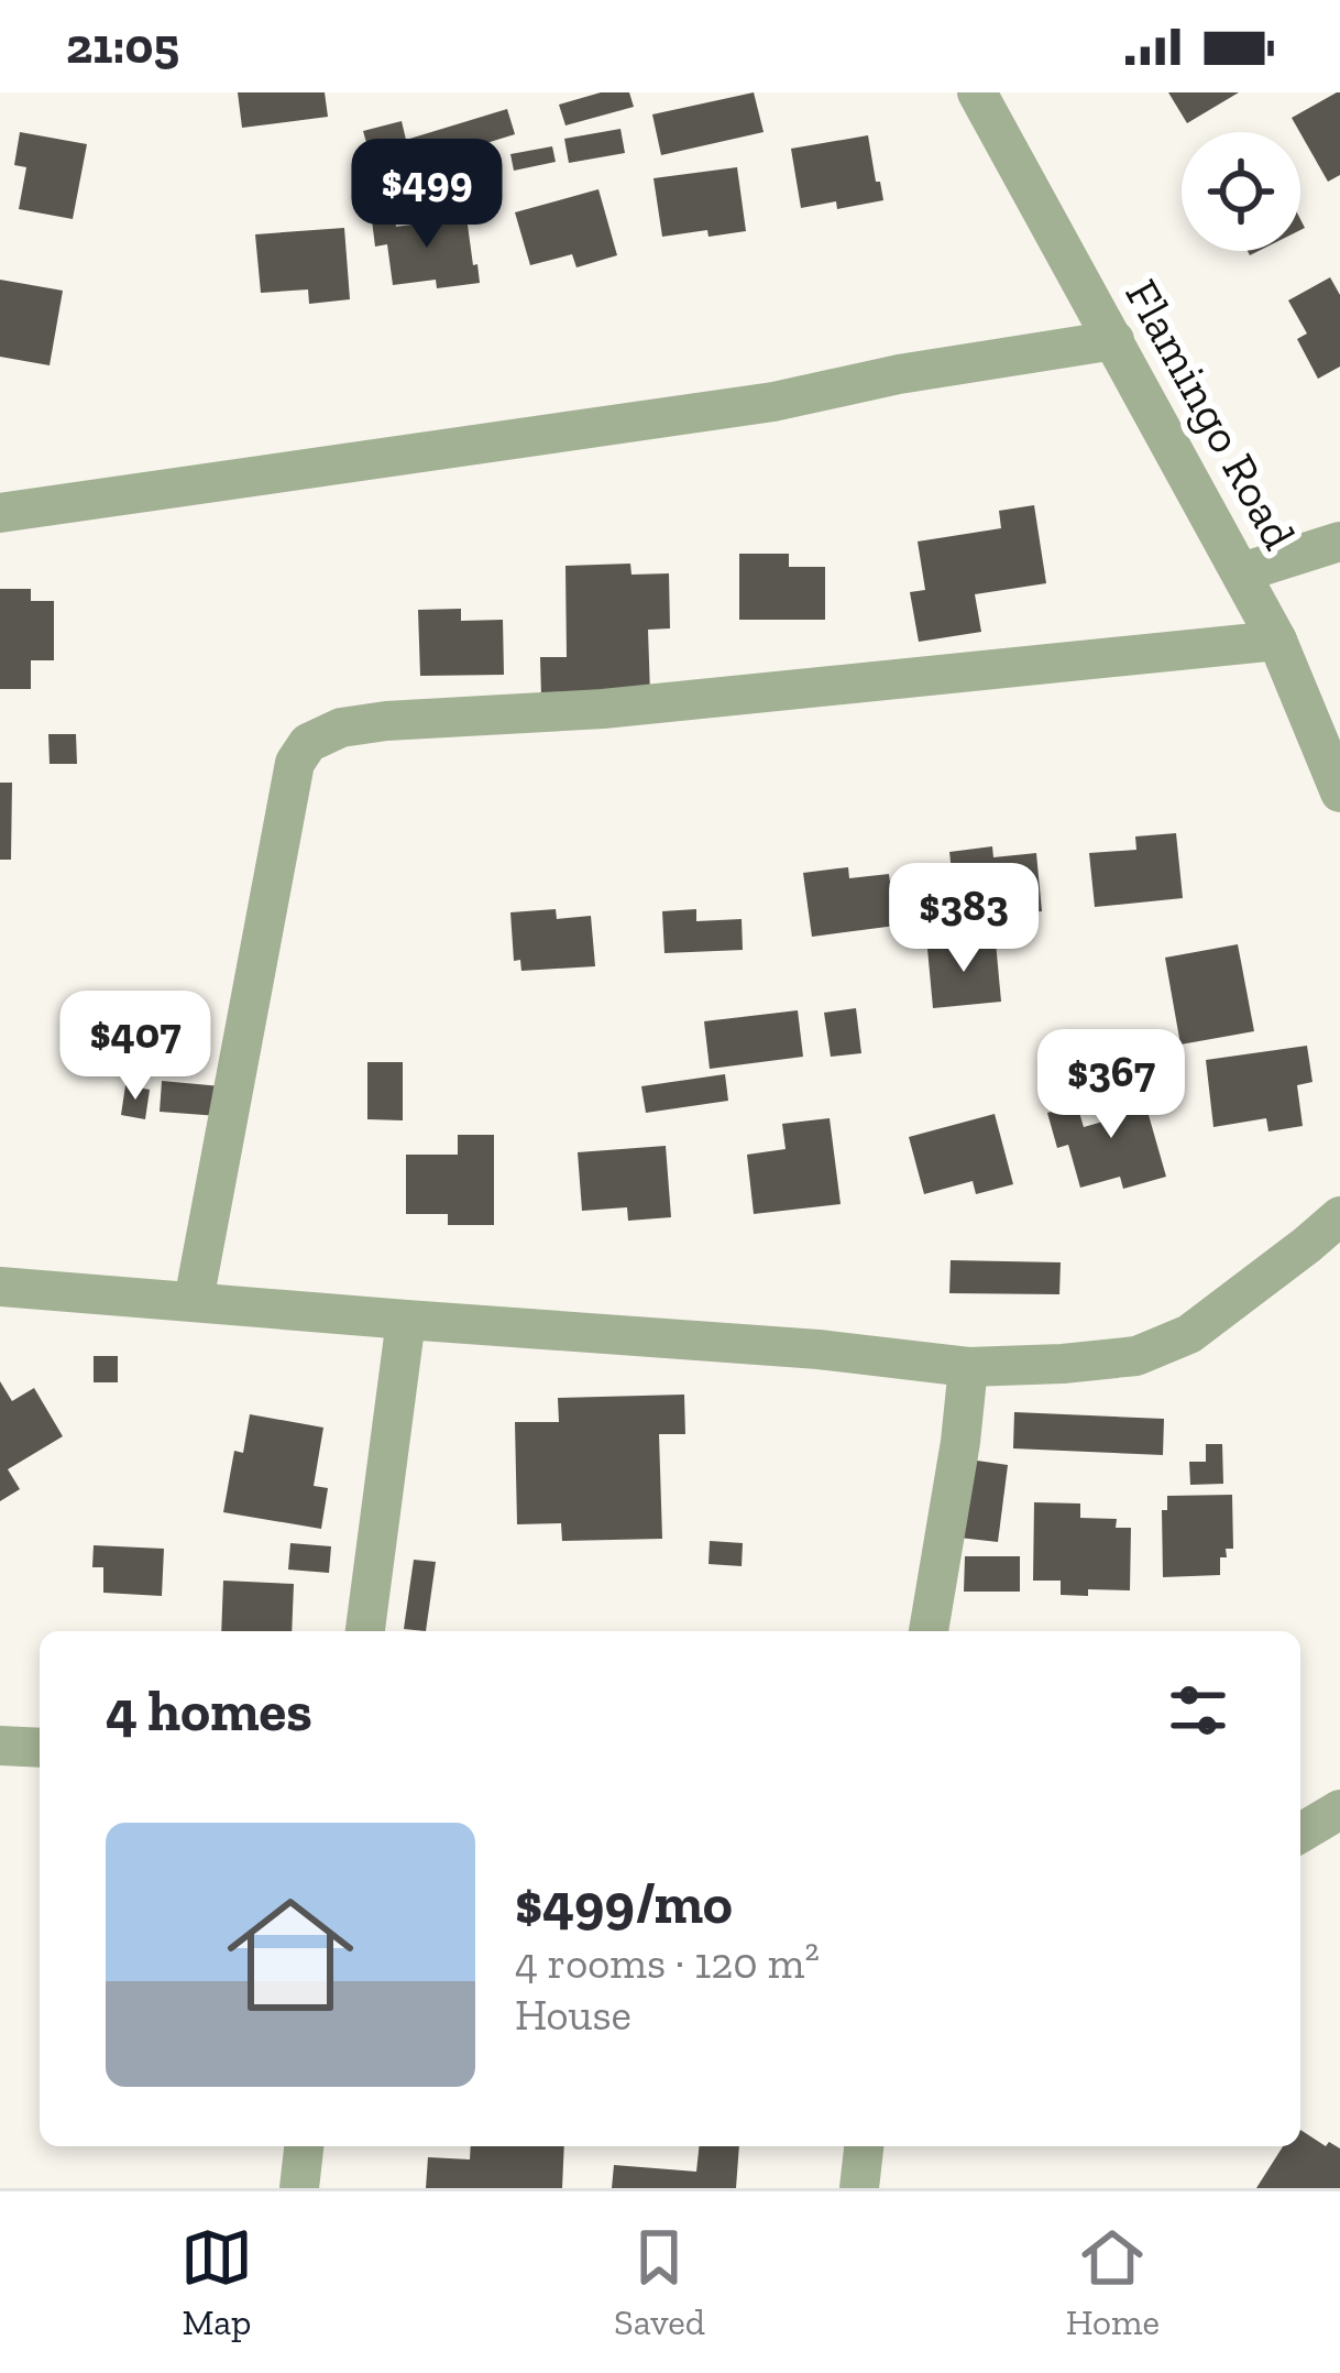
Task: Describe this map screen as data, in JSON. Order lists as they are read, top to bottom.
{
  "streets": {
    "street": ["Flamingo Road"]
  },
  "page": {
    "status": "21:05",
    "price": [
      "$499",
      "$383",
      "$407",
      "$367"
    ],
    "heading": "4 homes",
    "list": [
      {
        "name": "$499/mo",
        "note": "4 rooms · 120 m² · House"
      }
    ],
    "tabs": ["Map", "Saved", "Home"]
  }
}
